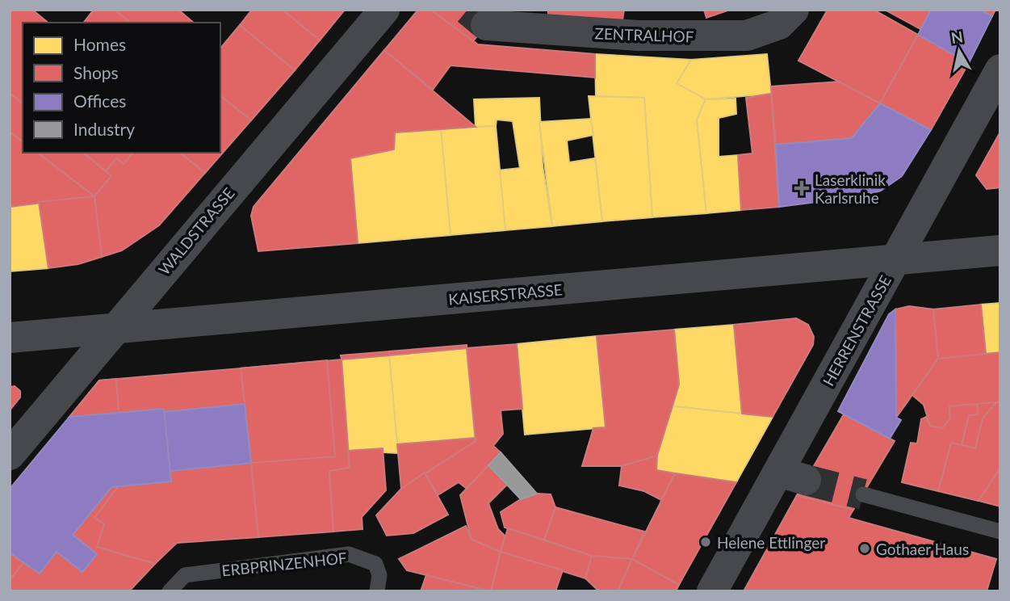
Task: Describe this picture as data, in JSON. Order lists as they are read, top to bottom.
{
  "streets": {
    "street": [
      "ZENTRALHOF",
      "WALDSTRASSE",
      "KAISERSTRASSE",
      "HERRENSTRASSE"
    ],
    "lane": ["ERBPRINZENHOF"]
  },
  "crossings": [
    ["WALDSTRASSE", "KAISERSTRASSE"],
    ["KAISERSTRASSE", "HERRENSTRASSE"]
  ],
  "places": {
    "health": ["Laserklinik Karlsruhe"],
    "other": ["Helene Ettlinger", "Gothaer Haus"]
  },
  "legend": [
    "Homes",
    "Shops",
    "Offices",
    "Industry"
  ],
  "north": "top"
}
